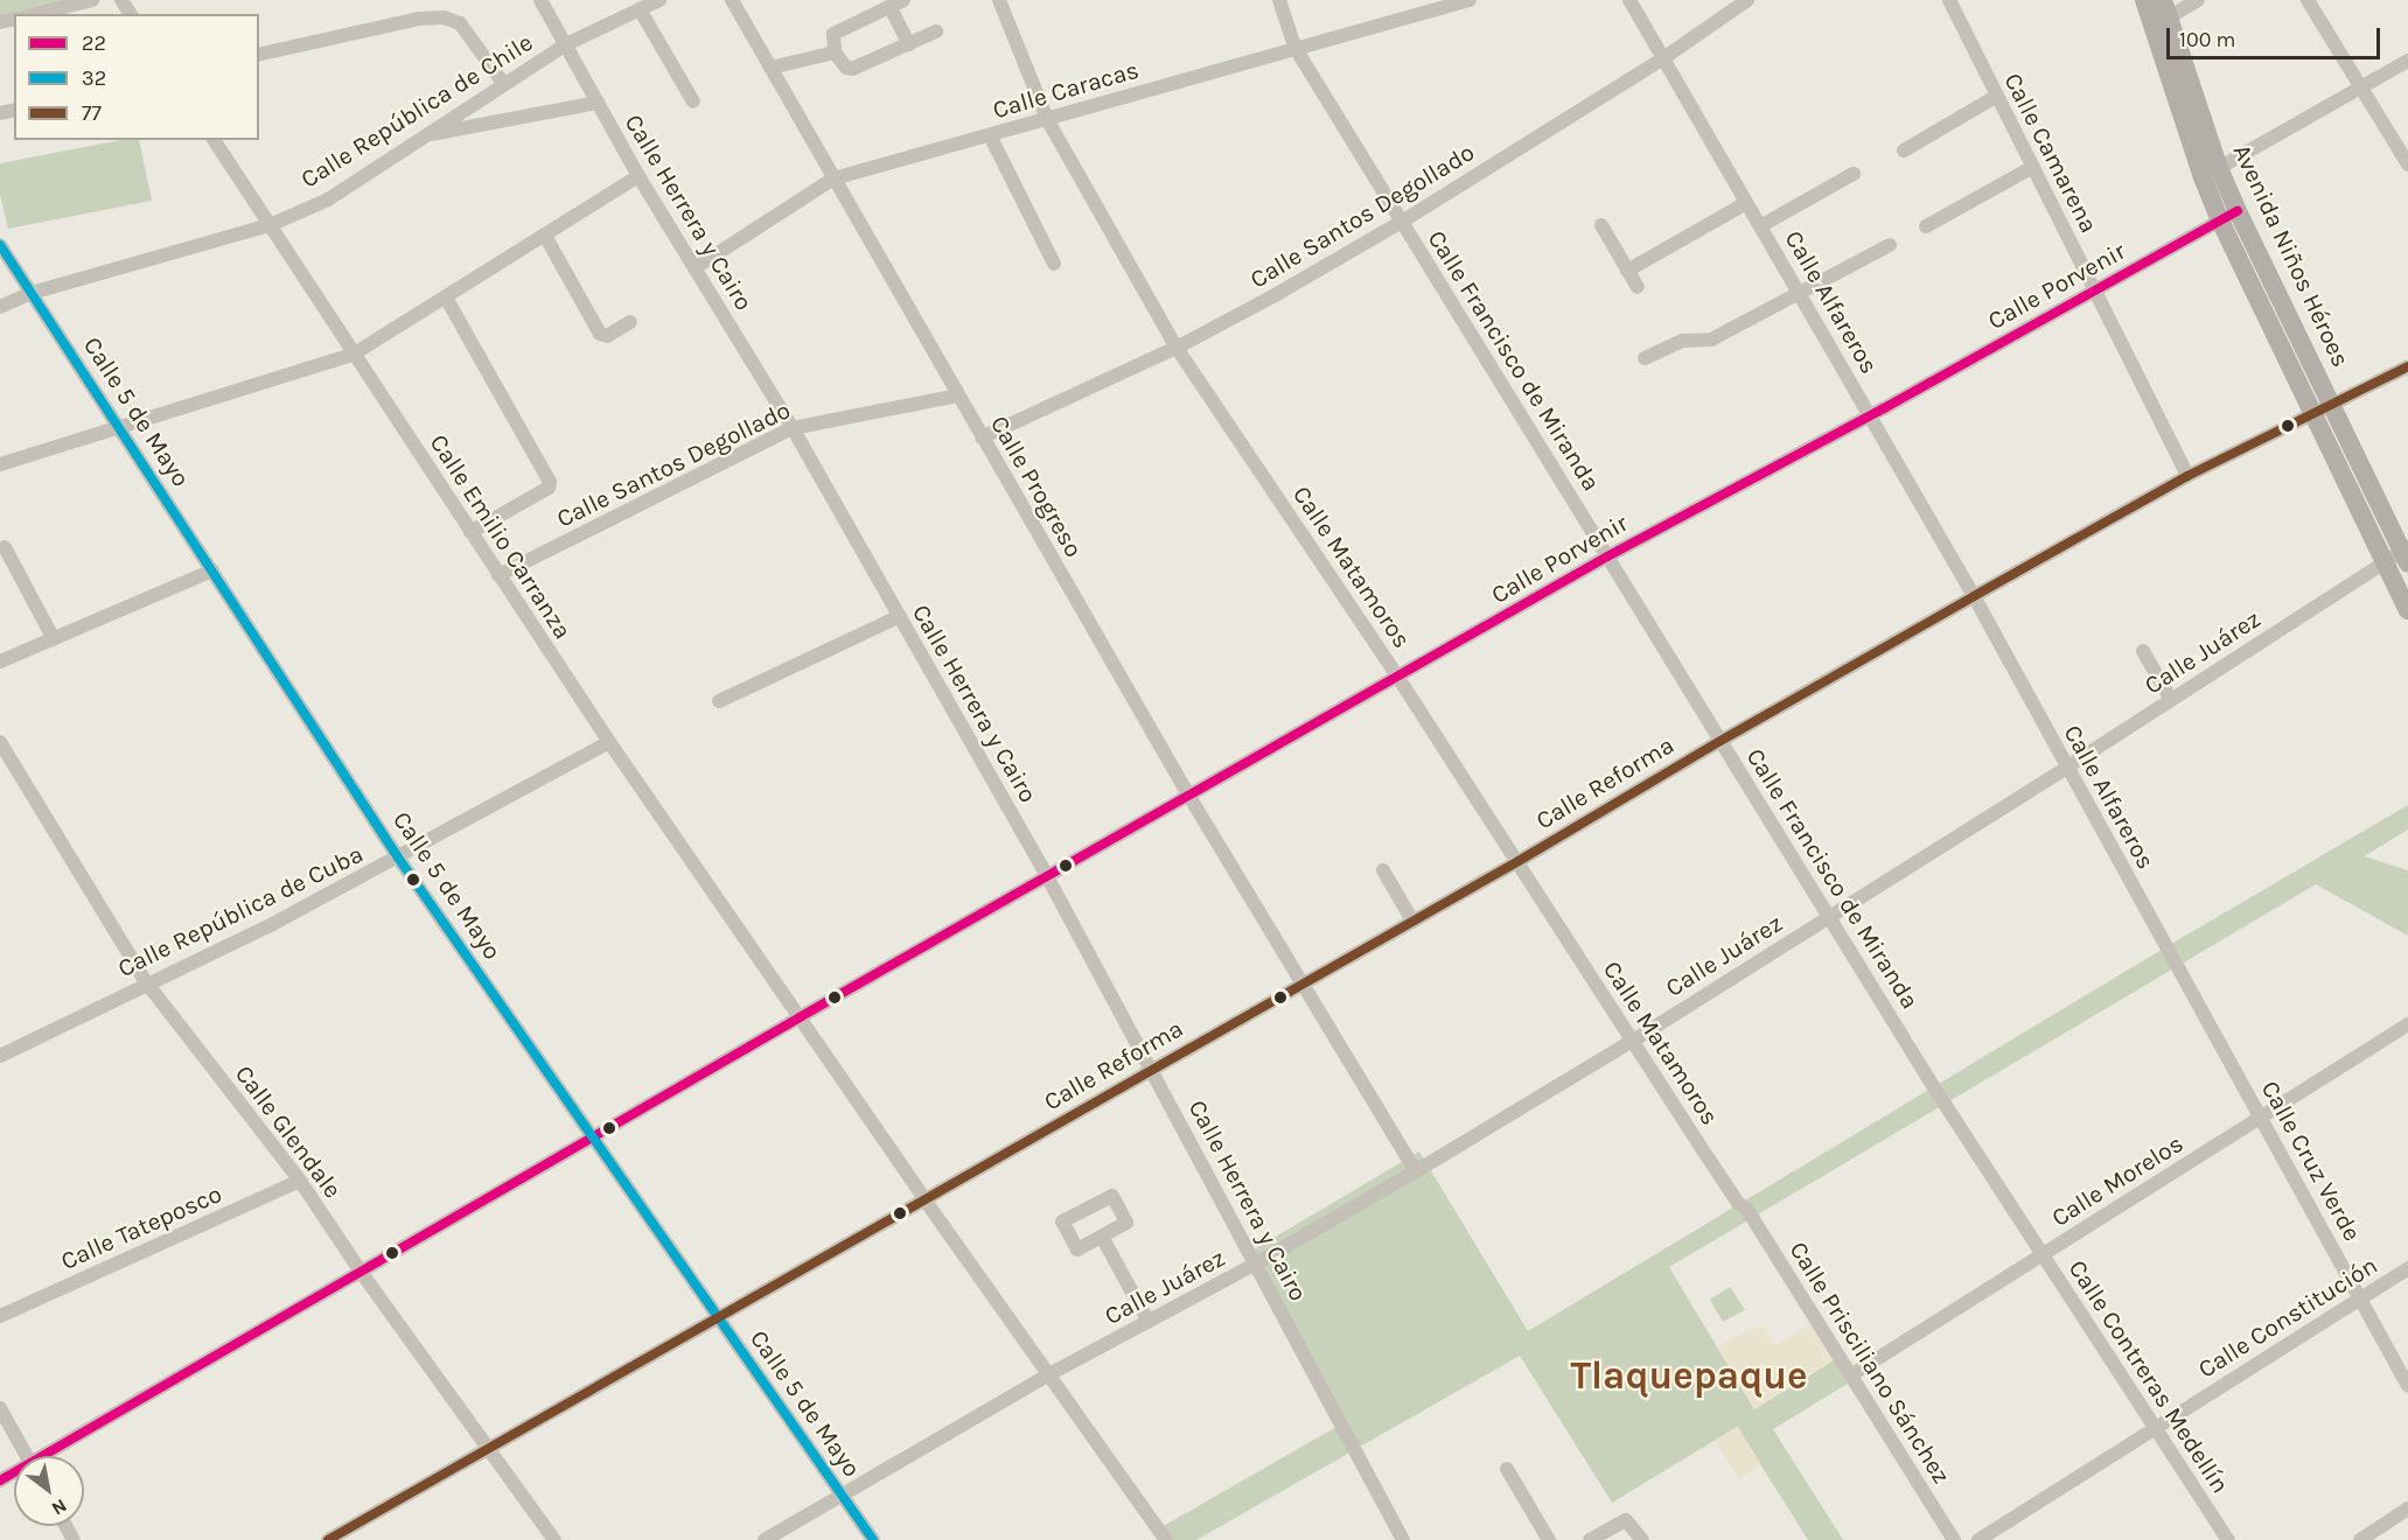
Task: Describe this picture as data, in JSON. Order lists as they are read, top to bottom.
{
  "streets": {
    "main road": ["Avenida Niños Héroes"],
    "street": [
      "Calle Caracas",
      "Calle República de Chile",
      "Calle Camarena",
      "Calle Herrera y Cairo",
      "Calle Santos Degollado",
      "Calle Porvenir",
      "Calle Alfareros",
      "Calle Francisco de Miranda",
      "Calle 5 de Mayo",
      "Calle Progreso",
      "Calle Emilio Carranza",
      "Calle Matamoros",
      "Calle Juárez",
      "Calle Reforma",
      "Calle República de Cuba",
      "Calle Glendale",
      "Calle Cruz Verde",
      "Calle Morelos",
      "Calle Tateposco",
      "Calle Constitución",
      "Calle Prisciliano Sánchez",
      "Calle Contreras Medellín"
    ]
  },
  "crossings": [
    ["Calle Caracas", "Calle Herrera y Cairo"],
    ["Calle Caracas", "Calle Francisco de Miranda"],
    ["Calle Caracas", "Calle Progreso"],
    ["Calle Caracas", "Calle Matamoros"],
    ["Calle República de Chile", "Calle Herrera y Cairo"],
    ["Calle República de Chile", "Calle 5 de Mayo"],
    ["Calle República de Chile", "Calle Emilio Carranza"],
    ["Calle Camarena", "Calle Porvenir"],
    ["Calle Camarena", "Calle Reforma"],
    ["Calle Herrera y Cairo", "Calle Santos Degollado"],
    ["Calle Herrera y Cairo", "Calle Porvenir"],
    ["Calle Herrera y Cairo", "Calle Juárez"],
    ["Calle Herrera y Cairo", "Calle Reforma"],
    ["Calle Santos Degollado", "Calle Alfareros"],
    ["Calle Santos Degollado", "Calle Francisco de Miranda"],
    ["Calle Santos Degollado", "Calle Progreso"],
    ["Calle Santos Degollado", "Calle Emilio Carranza"],
    ["Calle Santos Degollado", "Calle Matamoros"],
    ["Avenida Niños Héroes", "Calle Porvenir"],
    ["Avenida Niños Héroes", "Calle Juárez"],
    ["Avenida Niños Héroes", "Calle Reforma"],
    ["Calle Porvenir", "Calle Alfareros"],
    ["Calle Porvenir", "Calle Francisco de Miranda"],
    ["Calle Porvenir", "Calle 5 de Mayo"],
    ["Calle Porvenir", "Calle Progreso"],
    ["Calle Porvenir", "Calle Emilio Carranza"],
    ["Calle Porvenir", "Calle Matamoros"],
    ["Calle Porvenir", "Calle Glendale"],
    ["Calle Alfareros", "Calle Juárez"],
    ["Calle Alfareros", "Calle Reforma"],
    ["Calle Alfareros", "Calle Cruz Verde"],
    ["Calle Francisco de Miranda", "Calle Juárez"],
    ["Calle Francisco de Miranda", "Calle Reforma"],
    ["Calle Francisco de Miranda", "Calle Contreras Medellín"],
    ["Calle 5 de Mayo", "Calle Juárez"],
    ["Calle 5 de Mayo", "Calle Reforma"],
    ["Calle 5 de Mayo", "Calle República de Cuba"],
    ["Calle Progreso", "Calle Juárez"],
    ["Calle Progreso", "Calle Reforma"],
    ["Calle Emilio Carranza", "Calle Juárez"],
    ["Calle Emilio Carranza", "Calle Reforma"],
    ["Calle Emilio Carranza", "Calle República de Cuba"],
    ["Calle Matamoros", "Calle Juárez"],
    ["Calle Matamoros", "Calle Reforma"],
    ["Calle Matamoros", "Calle Prisciliano Sánchez"],
    ["Calle Reforma", "Calle Glendale"],
    ["Calle República de Cuba", "Calle Glendale"],
    ["Calle Glendale", "Calle Tateposco"],
    ["Calle Cruz Verde", "Calle Morelos"],
    ["Calle Cruz Verde", "Calle Constitución"],
    ["Calle Morelos", "Calle Prisciliano Sánchez"],
    ["Calle Morelos", "Calle Contreras Medellín"],
    ["Calle Constitución", "Calle Contreras Medellín"]
  ],
  "districts": ["Tlaquepaque"],
  "lines": ["transit line 22", "transit line 32", "transit line 77"],
  "legend": ["22", "32", "77"],
  "scale_bar": "100 m",
  "north": "bottom right"
}
